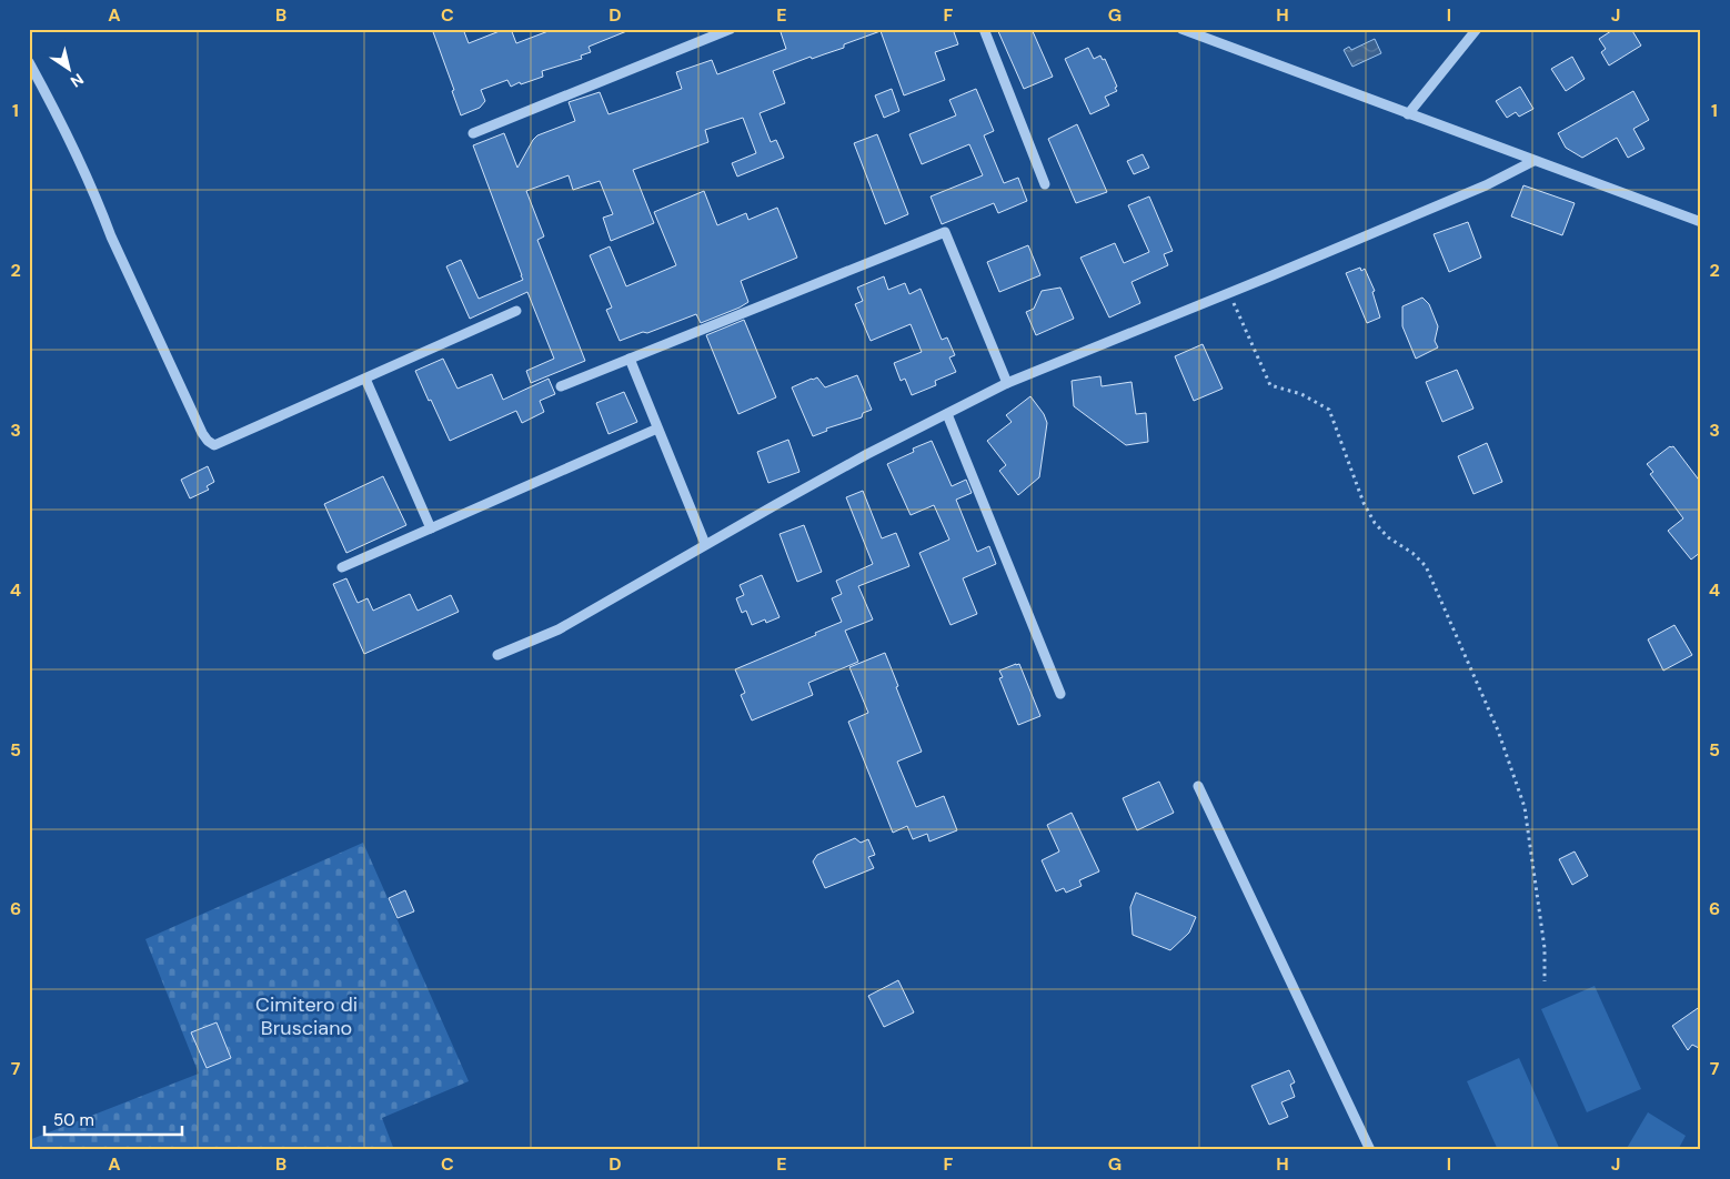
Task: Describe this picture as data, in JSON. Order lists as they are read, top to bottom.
{
  "parks": ["Cimitero di Brusciano"],
  "scale_bar": "50 m",
  "north": "bottom right",
  "grid": {
    "columns": [
      "A",
      "B",
      "C",
      "D",
      "E",
      "F",
      "G",
      "H",
      "I",
      "J"
    ],
    "rows": [
      "1",
      "2",
      "3",
      "4",
      "5",
      "6",
      "7"
    ]
  }
}
